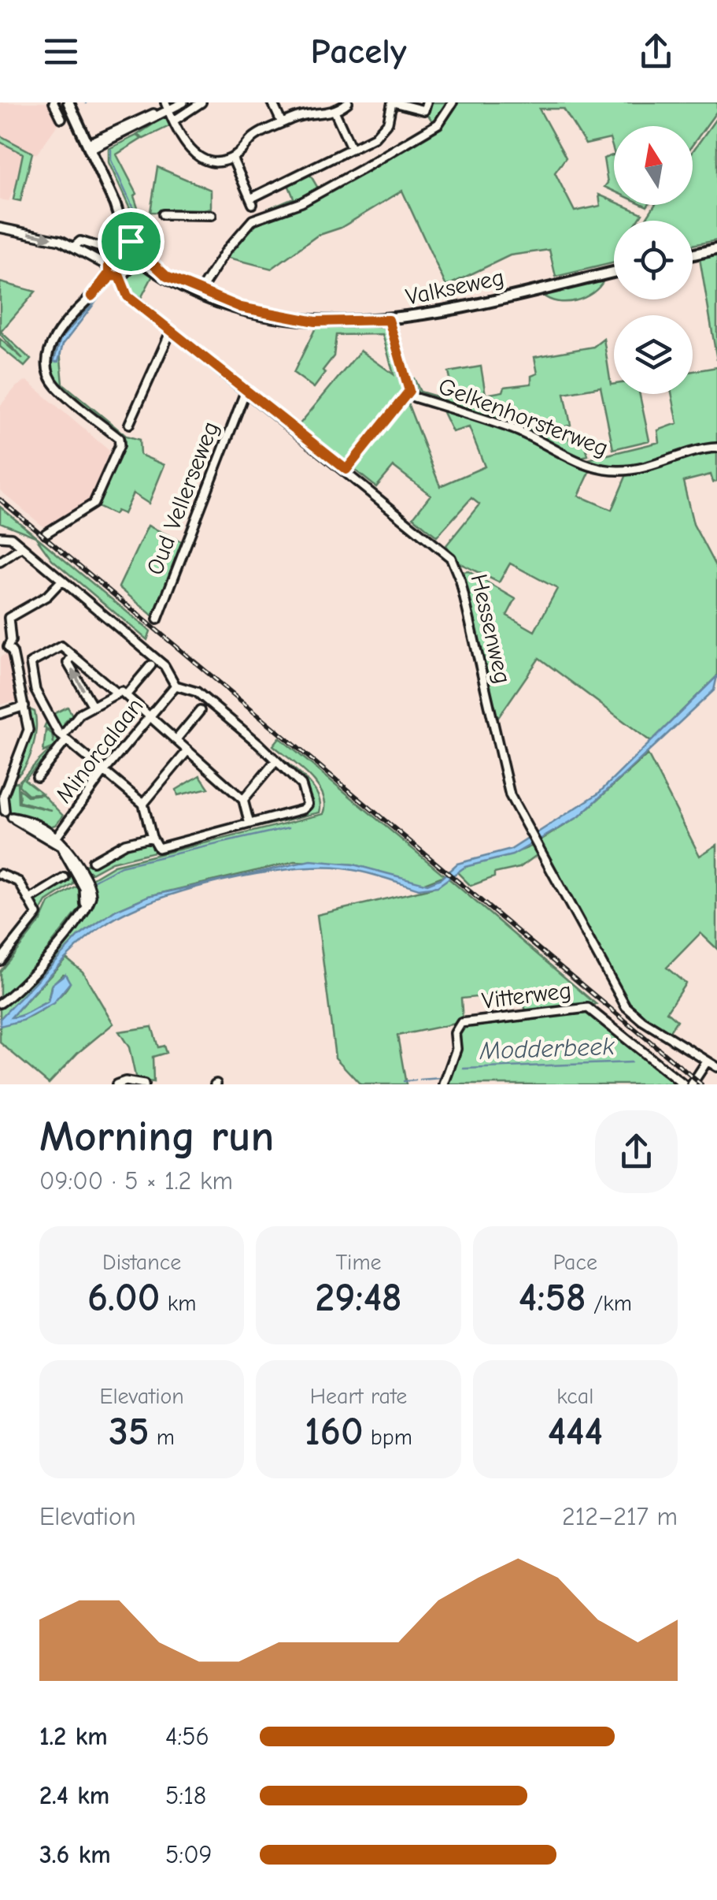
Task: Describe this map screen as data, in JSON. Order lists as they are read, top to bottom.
{
  "streets": {
    "main road": ["Valkseweg"],
    "street": [
      "Gelkenhorsterweg",
      "Oud Vellerseweg",
      "Hessenweg",
      "Minorcalaan",
      "Vitterweg"
    ]
  },
  "crossings": [
    ["Valkseweg", "Gelkenhorsterweg"],
    ["Gelkenhorsterweg", "Hessenweg"],
    ["Oud Vellerseweg", "Hessenweg"]
  ],
  "water": ["Modderbeek"],
  "north": "top",
  "page": {
    "header": "Pacely",
    "heading": ["Morning run", "09:00 · 5 × 1.2 km"],
    "stats": [
      ["Distance", "6.00 km"],
      ["Time", "29:48"],
      ["Pace", "4:58 /km"],
      ["Elevation", "35 m"],
      ["Heart rate", "160 bpm"],
      ["kcal", "444"]
    ],
    "chart": ["Elevation", "212–217 m"],
    "list": [
      {
        "name": "1.2 km",
        "note": "4:56"
      },
      {
        "name": "2.4 km",
        "note": "5:18"
      },
      {
        "name": "3.6 km",
        "note": "5:09"
      }
    ]
  }
}
